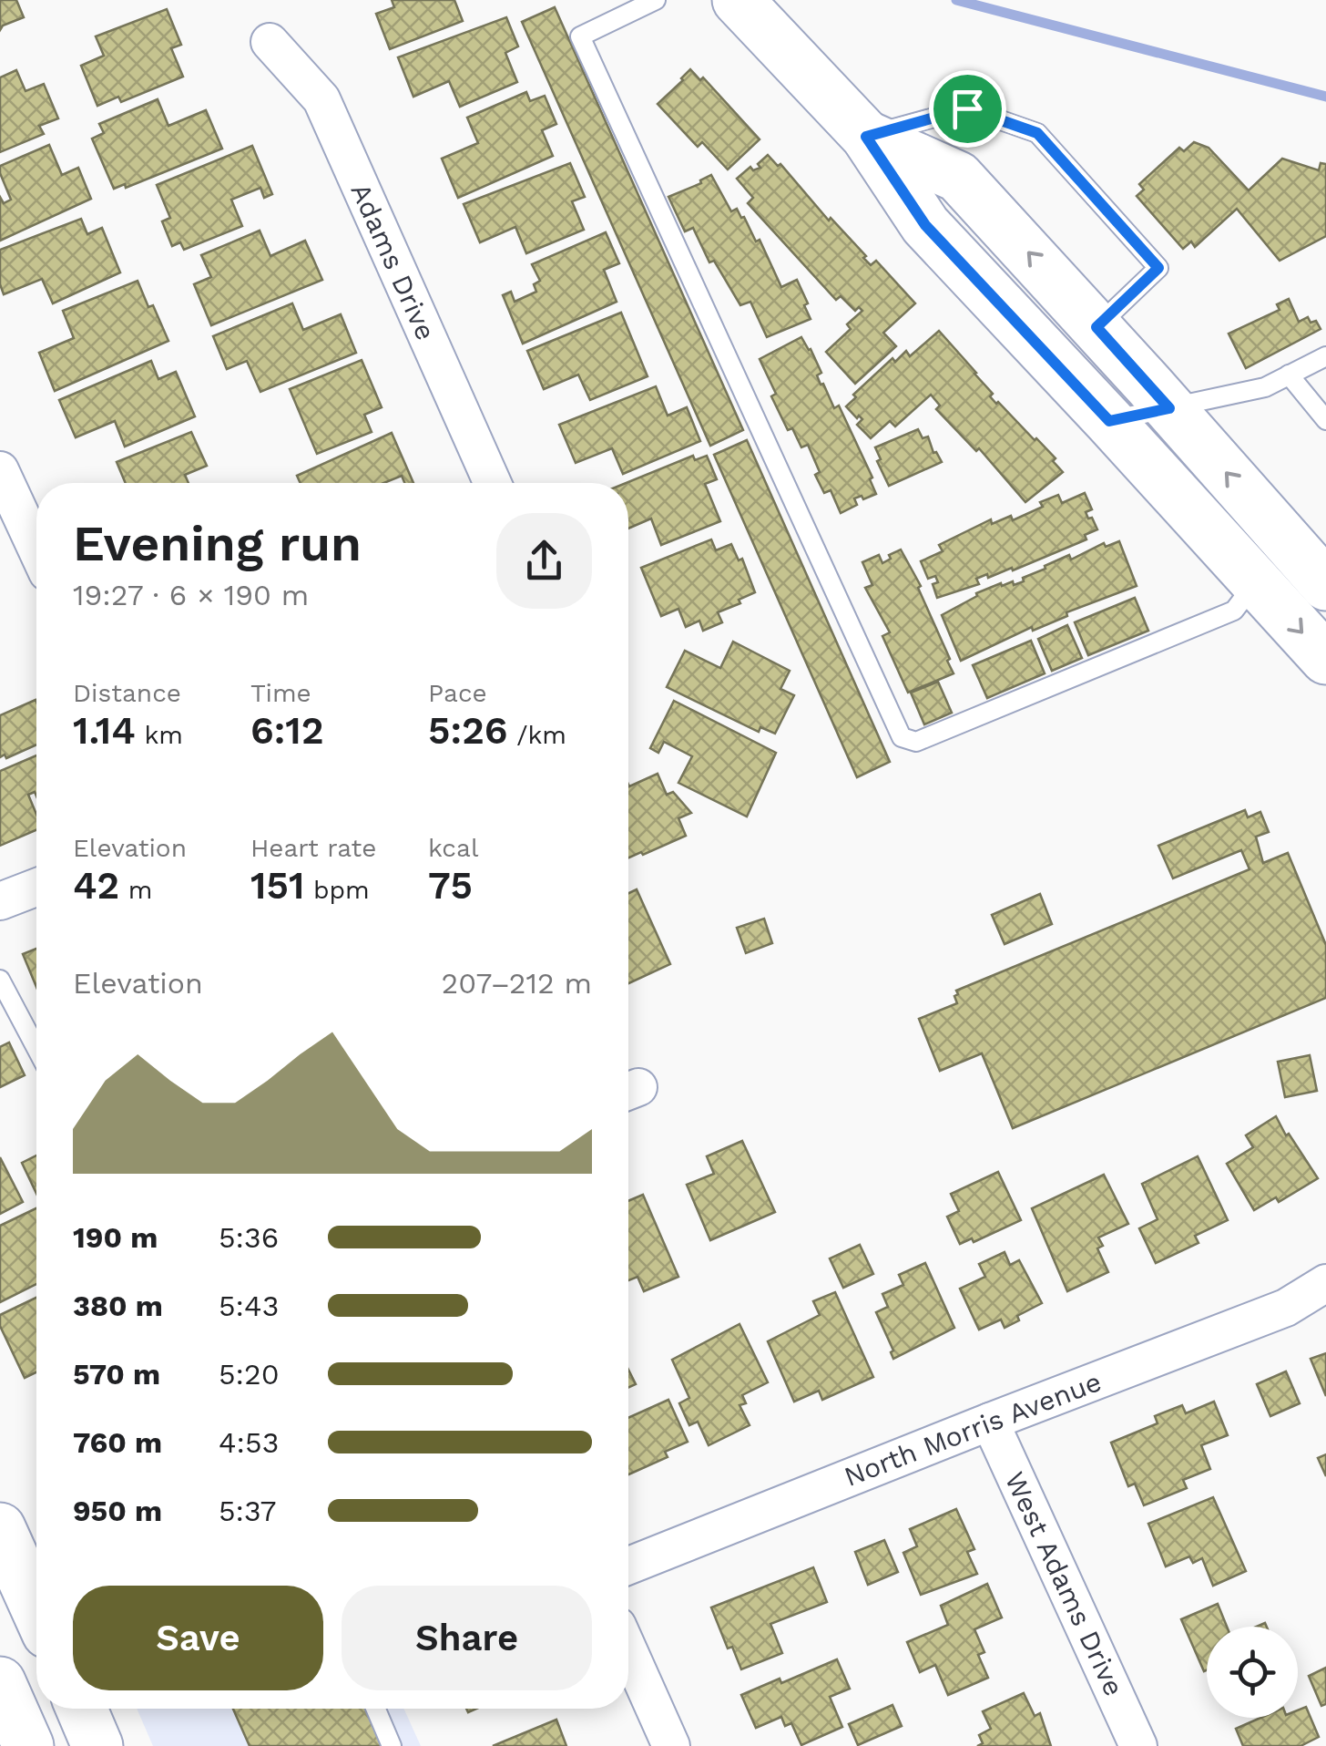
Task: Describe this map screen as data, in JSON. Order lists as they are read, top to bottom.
{
  "streets": {
    "street": ["Adams Drive", "North Morris Avenue", "West Adams Drive"]
  },
  "crossings": [
    ["North Morris Avenue", "West Adams Drive"]
  ],
  "page": {
    "heading": ["Evening run", "19:27 · 6 × 190 m"],
    "stats": [
      ["Distance", "1.14 km"],
      ["Time", "6:12"],
      ["Pace", "5:26 /km"],
      ["Elevation", "42 m"],
      ["Heart rate", "151 bpm"],
      ["kcal", "75"]
    ],
    "chart": ["Elevation", "207–212 m"],
    "list": [
      {
        "name": "190 m",
        "note": "5:36"
      },
      {
        "name": "380 m",
        "note": "5:43"
      },
      {
        "name": "570 m",
        "note": "5:20"
      },
      {
        "name": "760 m",
        "note": "4:53"
      },
      {
        "name": "950 m",
        "note": "5:37"
      }
    ],
    "buttons": ["Save", "Share"]
  }
}
